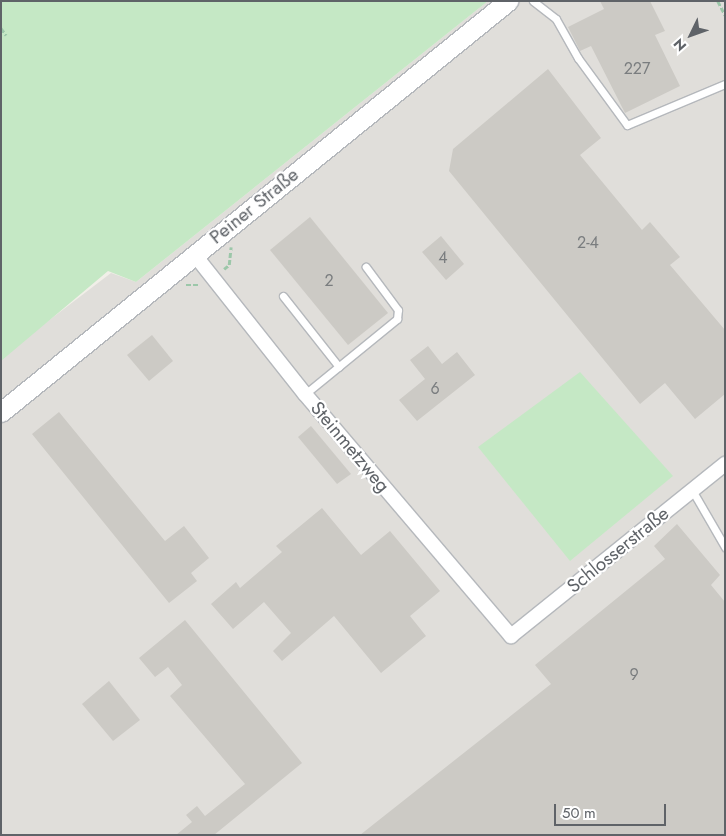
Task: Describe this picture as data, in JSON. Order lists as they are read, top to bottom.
{
  "streets": {
    "main road": ["Peiner Straße"],
    "street": ["Steinmetzweg", "Schlosserstraße"]
  },
  "crossings": [
    ["Peiner Straße", "Steinmetzweg"],
    ["Steinmetzweg", "Schlosserstraße"]
  ],
  "house_numbers": [
    "227",
    "2-4",
    "4",
    "2",
    "6",
    "9"
  ],
  "scale_bar": "50 m",
  "north": "bottom left"
}
